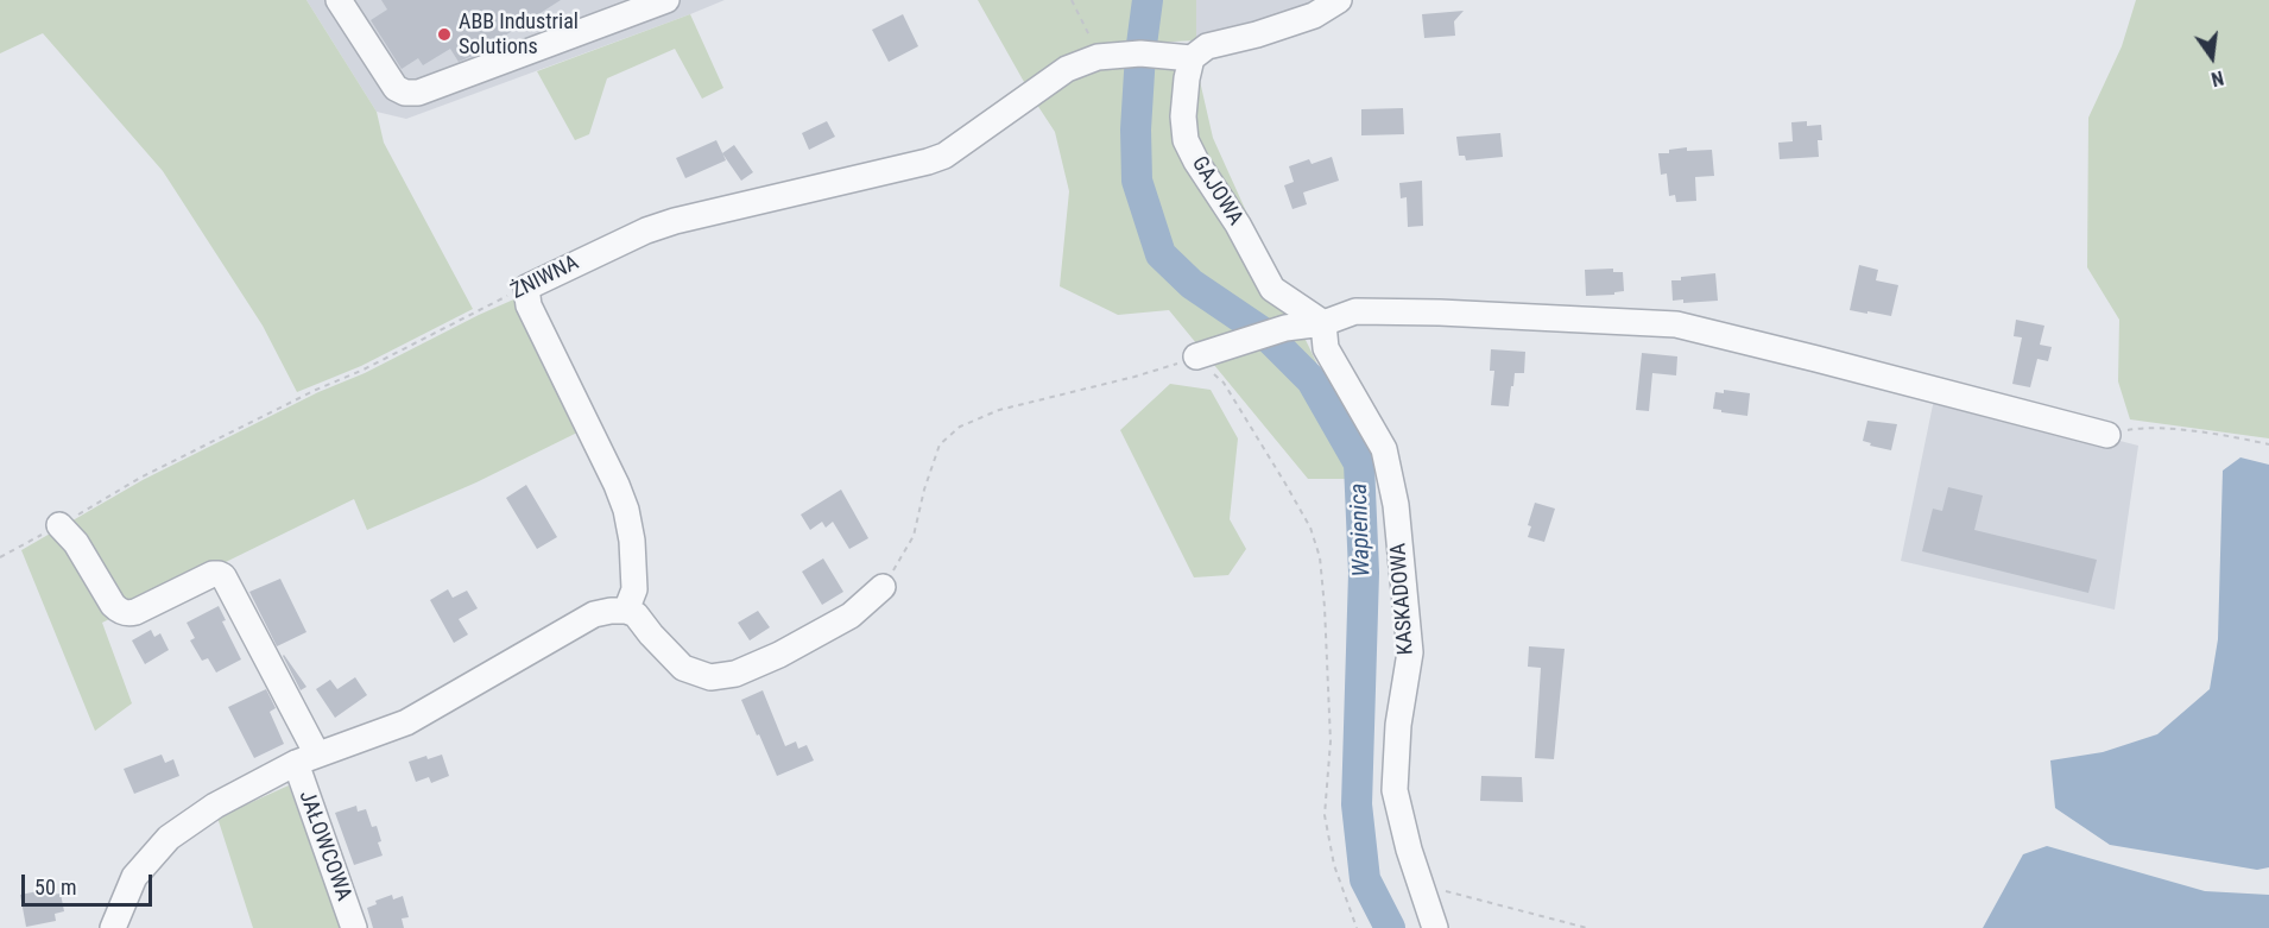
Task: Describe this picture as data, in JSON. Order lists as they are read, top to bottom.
{
  "streets": {
    "street": [
      "GAJOWA",
      "ŻNIWNA",
      "KASKADOWA",
      "JAŁOWCOWA"
    ]
  },
  "crossings": [
    ["GAJOWA", "KASKADOWA"],
    ["ŻNIWNA", "JAŁOWCOWA"]
  ],
  "water": ["Wapienica"],
  "places": ["ABB Industrial Solutions"],
  "scale_bar": "50 m",
  "north": "bottom"
}
